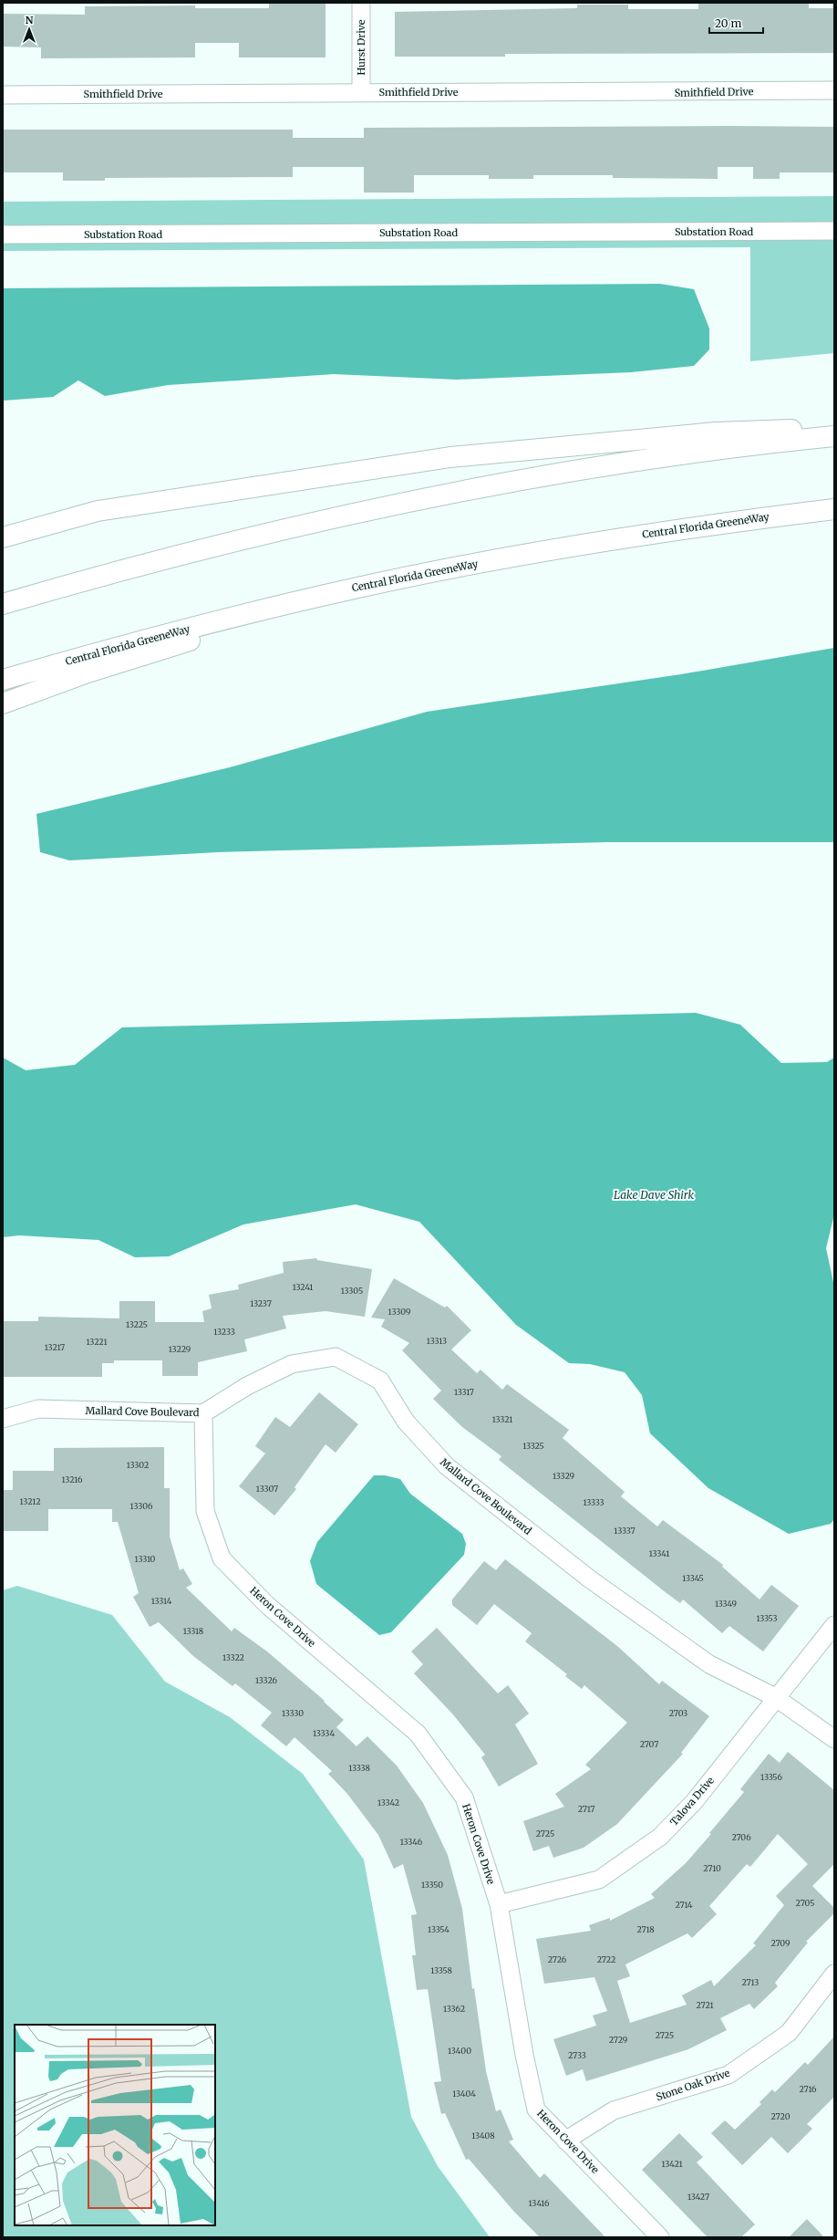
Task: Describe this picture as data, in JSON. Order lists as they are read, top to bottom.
{
  "streets": {
    "highway": ["Central Florida GreeneWay"],
    "street": [
      "Hurst Drive",
      "Smithfield Drive",
      "Substation Road",
      "Mallard Cove Boulevard",
      "Heron Cove Drive",
      "Talova Drive",
      "Stone Oak Drive"
    ]
  },
  "crossings": [
    ["Hurst Drive", "Smithfield Drive"],
    ["Mallard Cove Boulevard", "Heron Cove Drive"],
    ["Mallard Cove Boulevard", "Talova Drive"],
    ["Heron Cove Drive", "Talova Drive"],
    ["Heron Cove Drive", "Stone Oak Drive"]
  ],
  "water": ["Lake Dave Shirk"],
  "house_numbers": [
    "13241",
    "13305",
    "13237",
    "13309",
    "13225",
    "13233",
    "13313",
    "13221",
    "13217",
    "13229",
    "13317",
    "13321",
    "13325",
    "13302",
    "13329",
    "13216",
    "13307",
    "13212",
    "13333",
    "13306",
    "13337",
    "13341",
    "13310",
    "13345",
    "13314",
    "13349",
    "13353",
    "13318",
    "13322",
    "13326",
    "13330",
    "2703",
    "13334",
    "2707",
    "13338",
    "13356",
    "13342",
    "2717",
    "2725",
    "2706",
    "13346",
    "2710",
    "13350",
    "2705",
    "2714",
    "13354",
    "2718",
    "2709",
    "2726",
    "2722",
    "13358",
    "2713",
    "2721",
    "13362",
    "2725",
    "2729",
    "13400",
    "2733",
    "2716",
    "13404",
    "2720",
    "13408",
    "13421",
    "13427",
    "13416"
  ],
  "scale_bar": "20 m",
  "north": "top"
}
